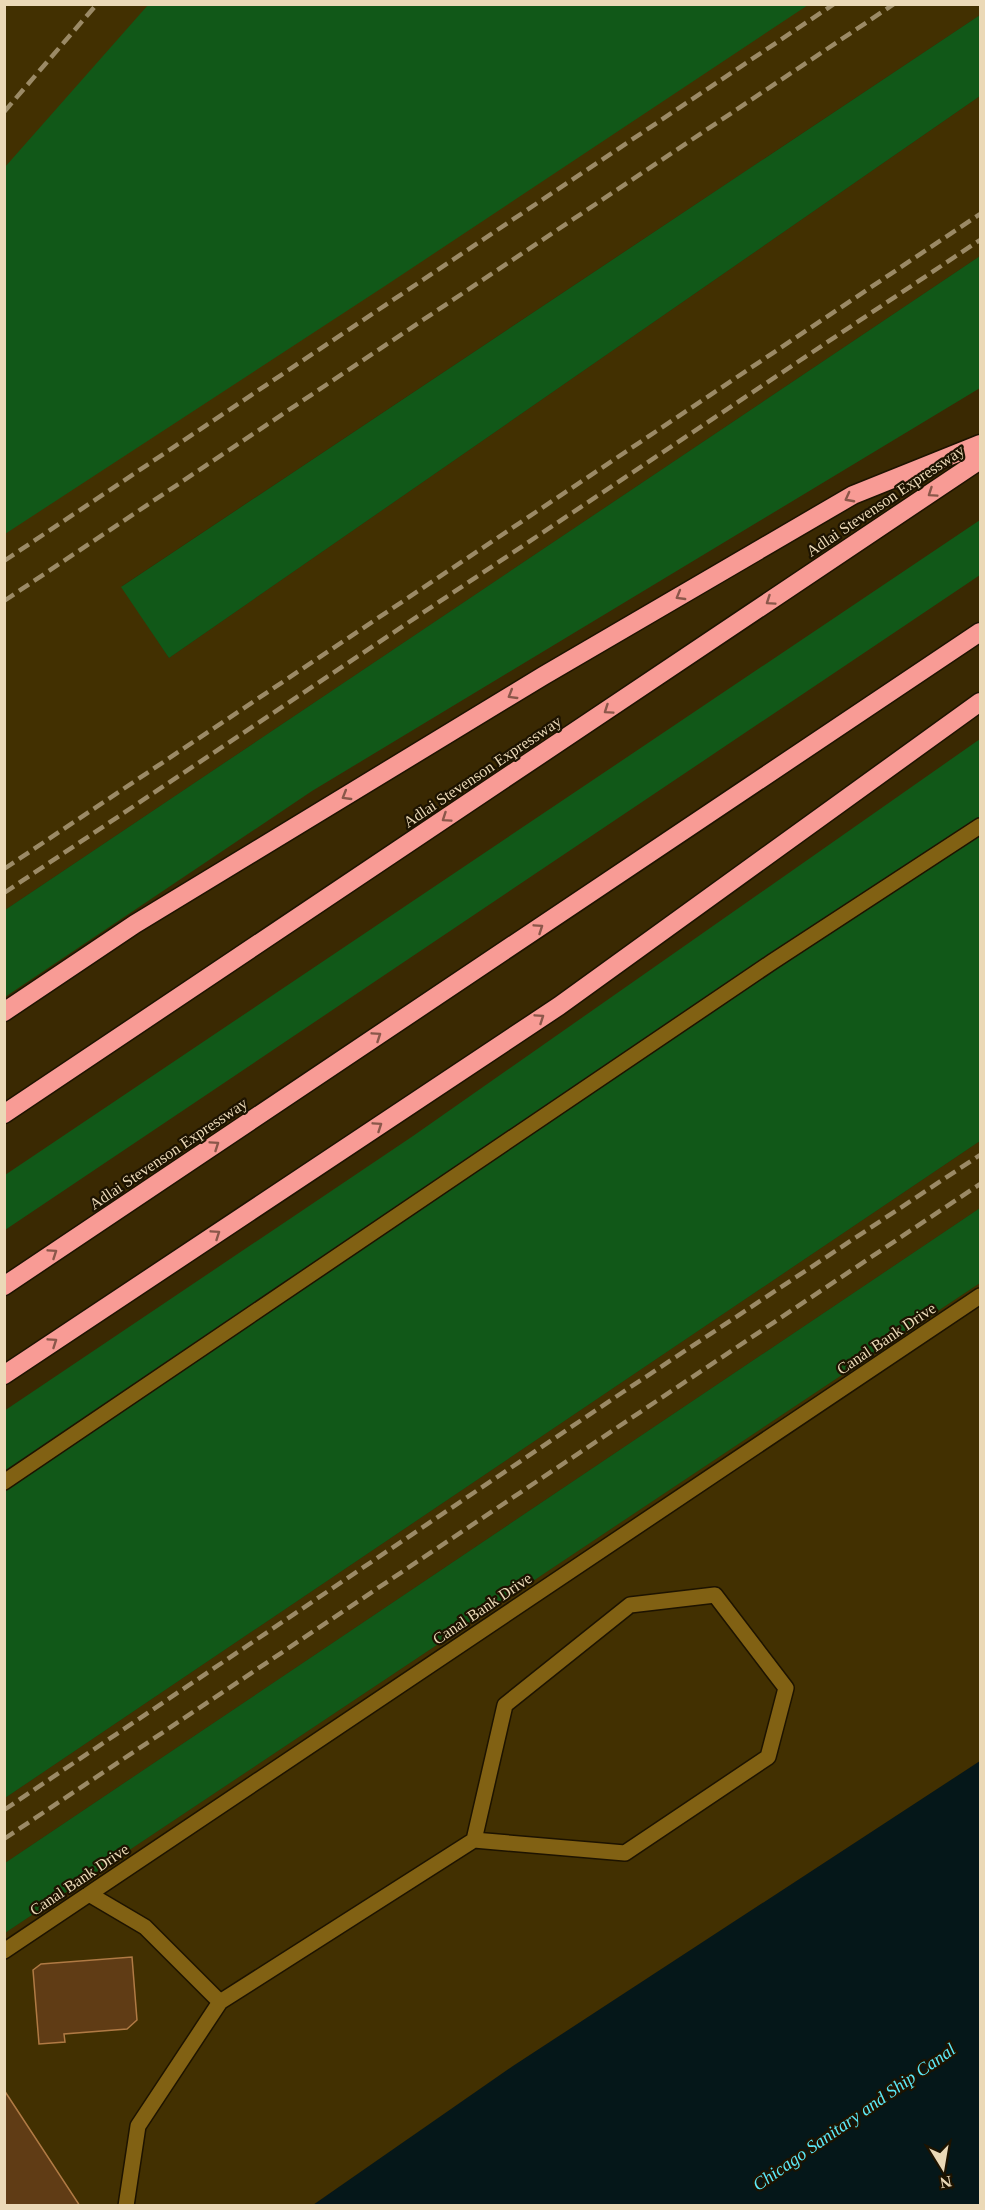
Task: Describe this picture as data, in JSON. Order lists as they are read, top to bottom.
{
  "streets": {
    "highway": ["Adlai Stevenson Expressway"],
    "lane": ["Canal Bank Drive"]
  },
  "water": ["Chicago Sanitary and Ship Canal"],
  "north": "bottom"
}
